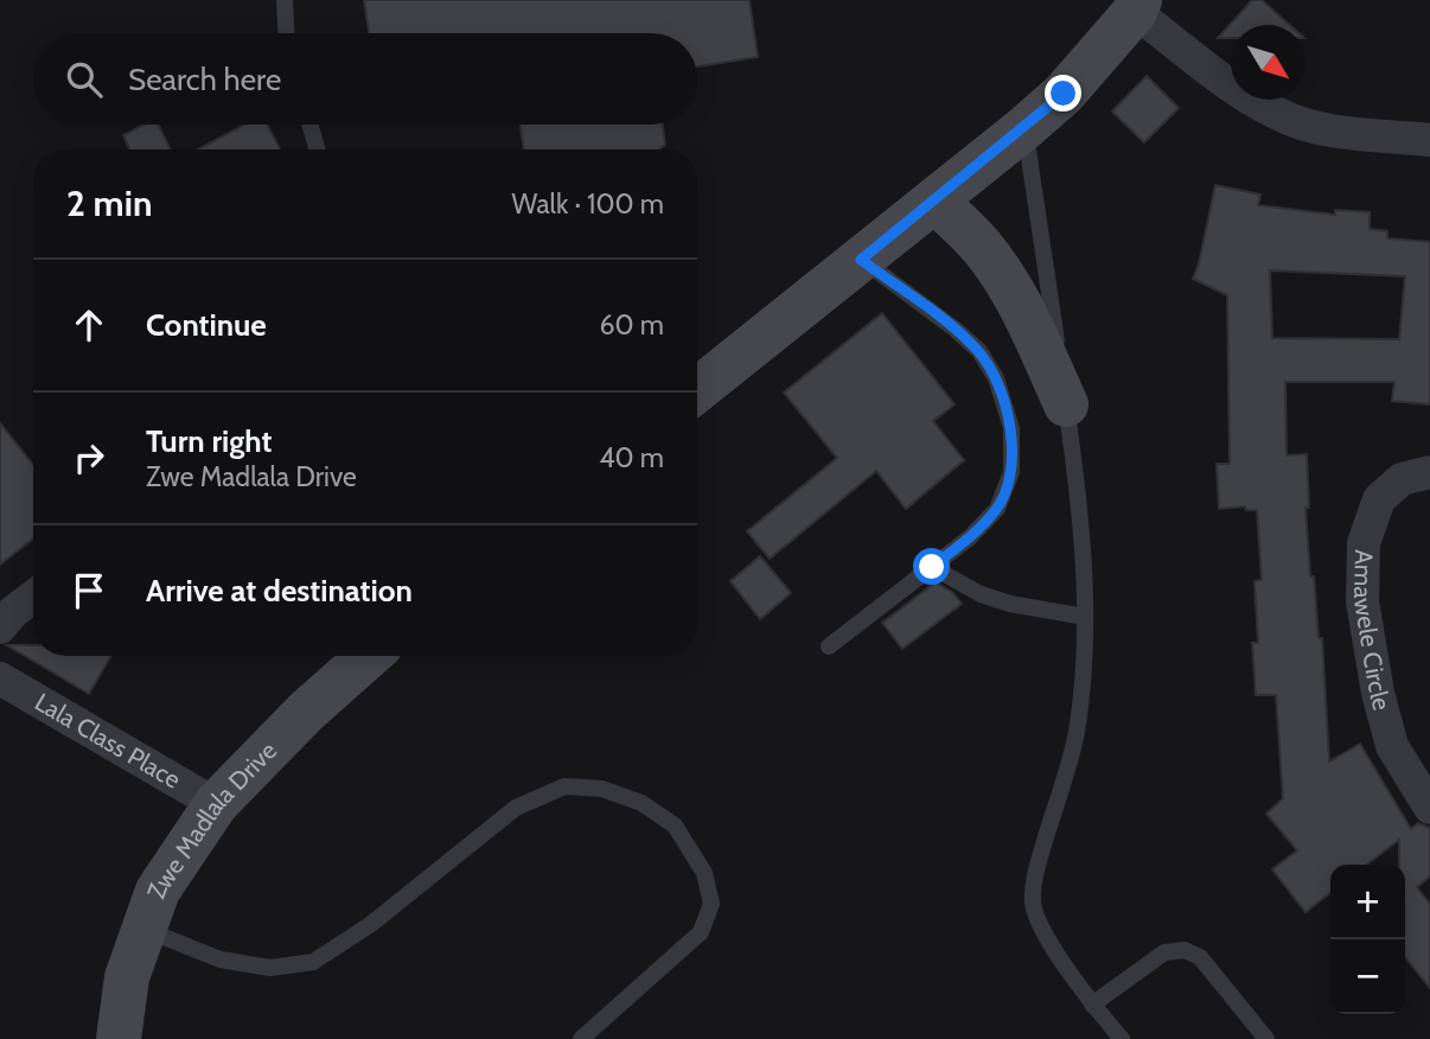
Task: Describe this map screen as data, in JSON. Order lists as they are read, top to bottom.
{
  "streets": {
    "street": ["Amawele Circle", "Lala Class Place", "Zwe Madlala Drive"]
  },
  "crossings": [
    ["Lala Class Place", "Zwe Madlala Drive"]
  ],
  "north": "bottom right",
  "page": {
    "search": "Search here",
    "heading": ["2 min", "Walk · 100 m"],
    "list": [
      ["Continue", "60 m"],
      ["Turn right", "Zwe Madlala Drive", "40 m"],
      "Arrive at destination"
    ],
    "map_buttons": ["+", "−"]
  }
}
